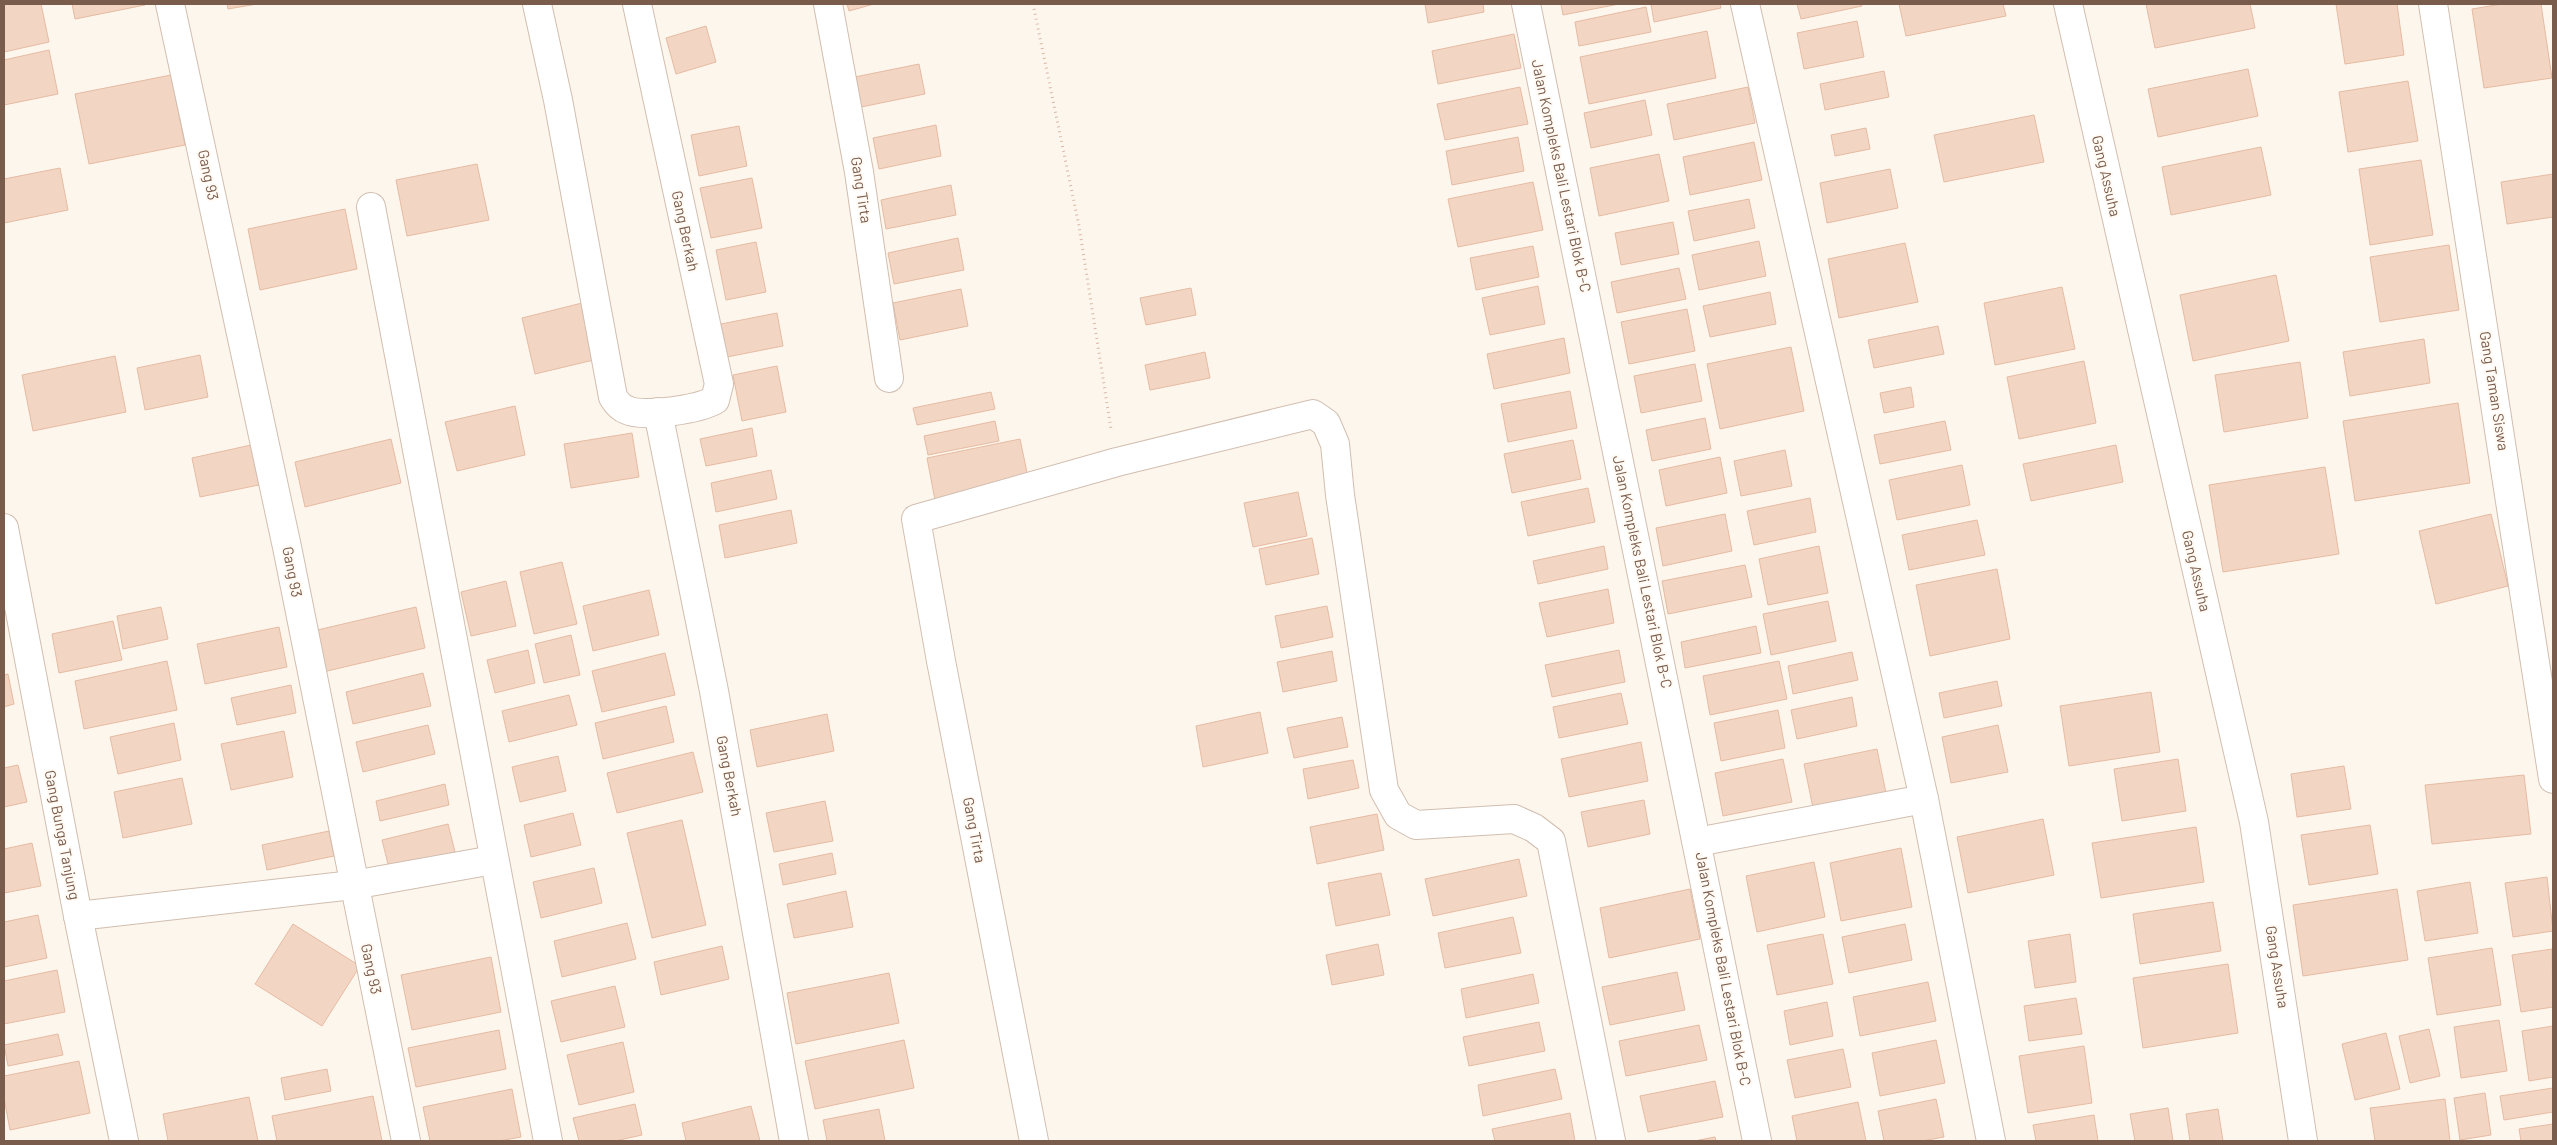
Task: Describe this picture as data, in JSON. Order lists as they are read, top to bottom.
{
  "streets": {
    "street": [
      "Gang 93",
      "Jalan Kompleks Bali Lestari Blok B-C",
      "Gang Assuha",
      "Gang Tirta",
      "Gang Berkah",
      "Gang Taman Siswa",
      "Gang Bunga Tanjung"
    ]
  }
}
